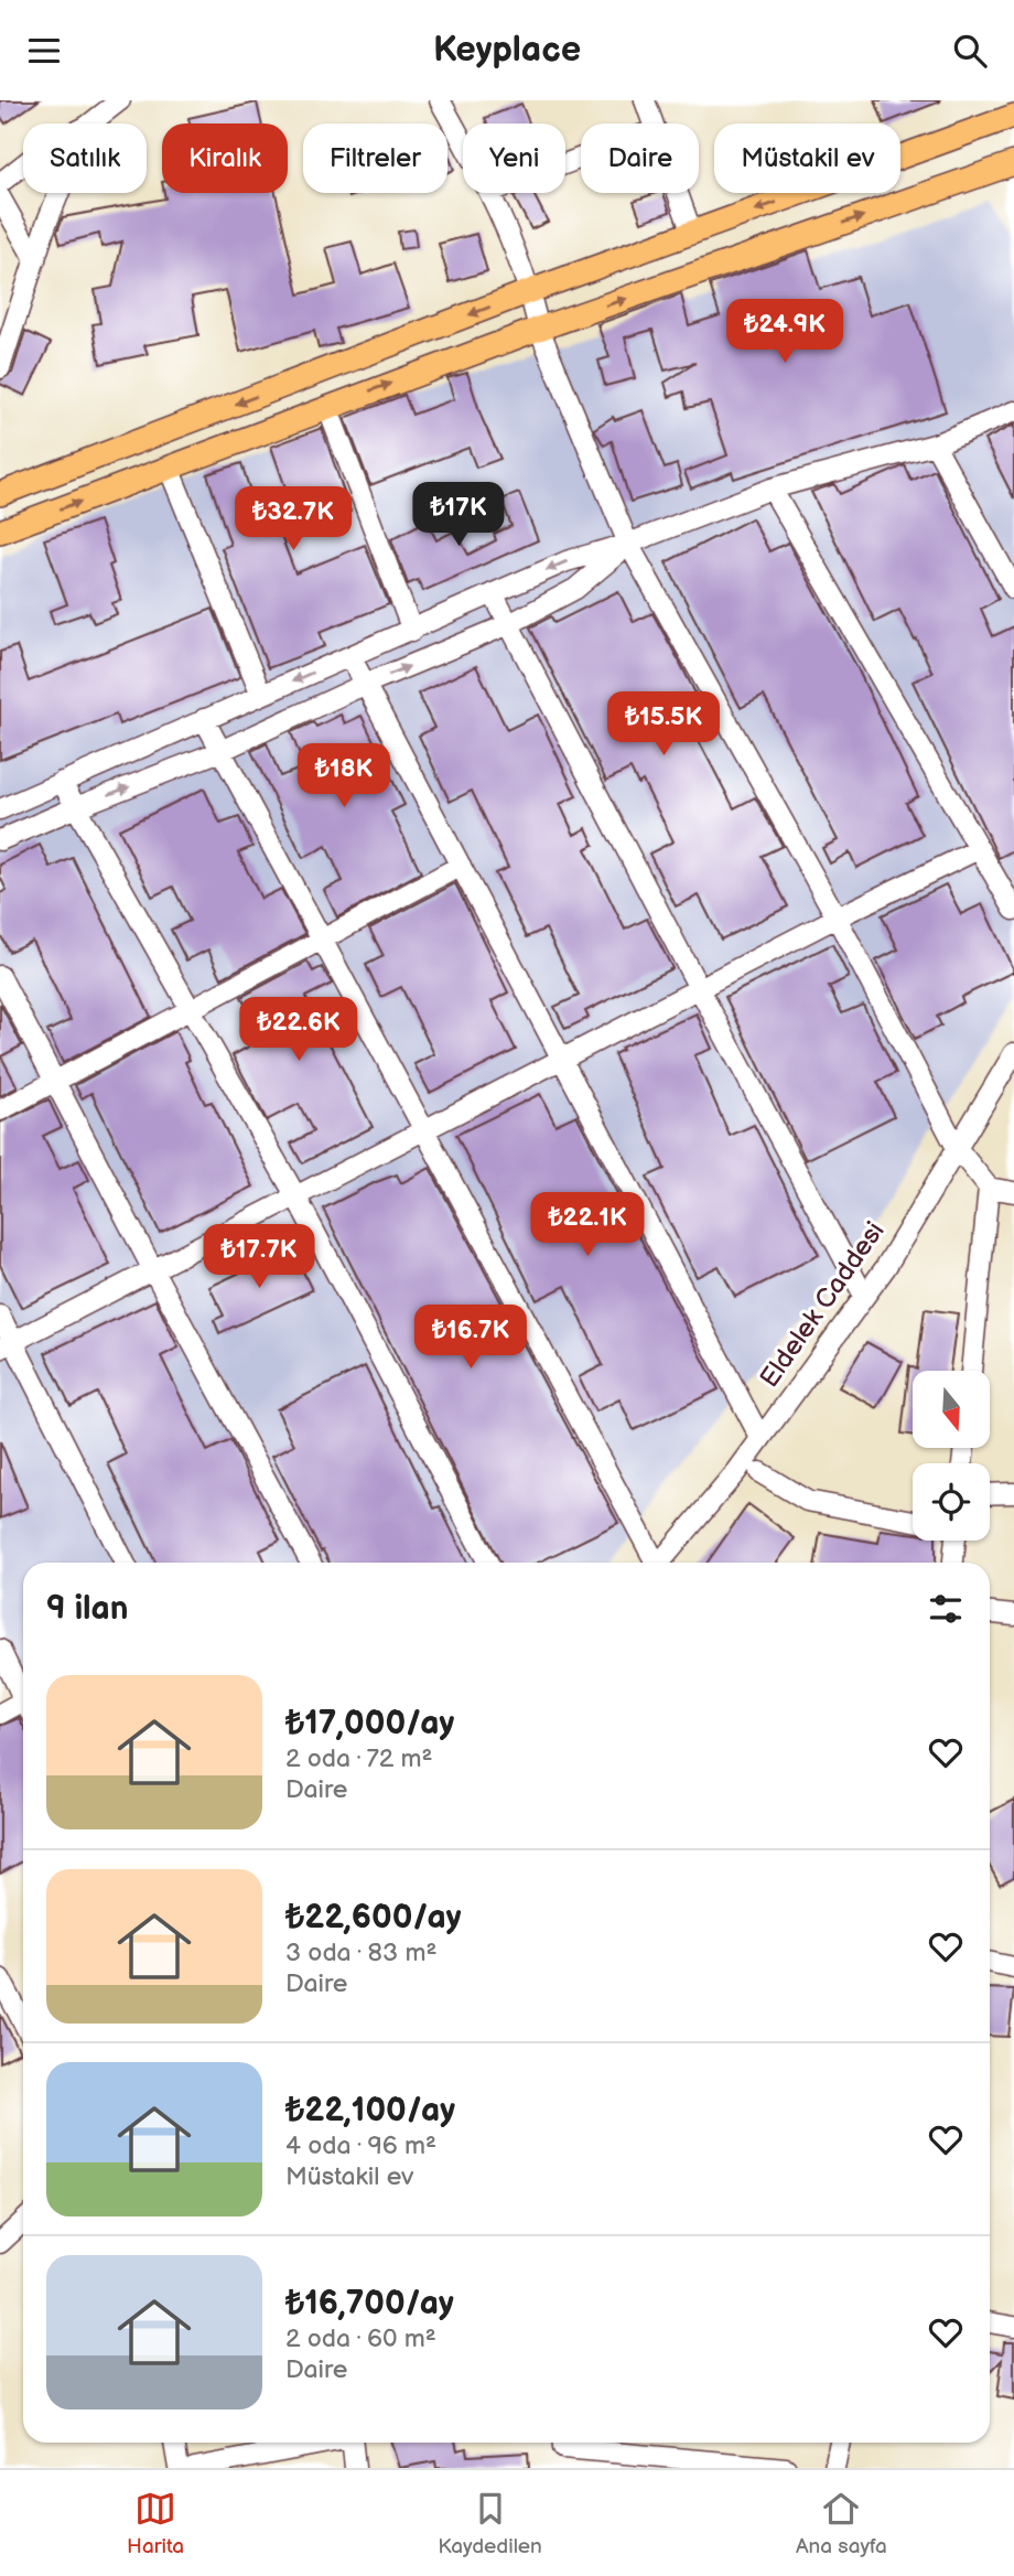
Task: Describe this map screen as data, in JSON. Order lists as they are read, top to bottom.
{
  "streets": {
    "street": ["Eldelek Caddesi"]
  },
  "north": "bottom",
  "page": {
    "header": "Keyplace",
    "chip": [
      "Satılık",
      "Kiralık",
      "Filtreler",
      "Yeni",
      "Daire",
      "Müstakil ev"
    ],
    "price": [
      "₺24.9K",
      "₺17K",
      "₺32.7K",
      "₺15.5K",
      "₺18K",
      "₺22.6K",
      "₺22.1K",
      "₺17.7K",
      "₺16.7K"
    ],
    "heading": "9 ilan",
    "list": [
      {
        "name": "₺17,000/ay",
        "note": "2 oda · 72 m² · Daire"
      },
      {
        "name": "₺22,600/ay",
        "note": "3 oda · 83 m² · Daire"
      },
      {
        "name": "₺22,100/ay",
        "note": "4 oda · 96 m² · Müstakil ev"
      },
      {
        "name": "₺16,700/ay",
        "note": "2 oda · 60 m² · Daire"
      }
    ],
    "tabs": ["Harita", "Kaydedilen", "Ana sayfa"]
  }
}
